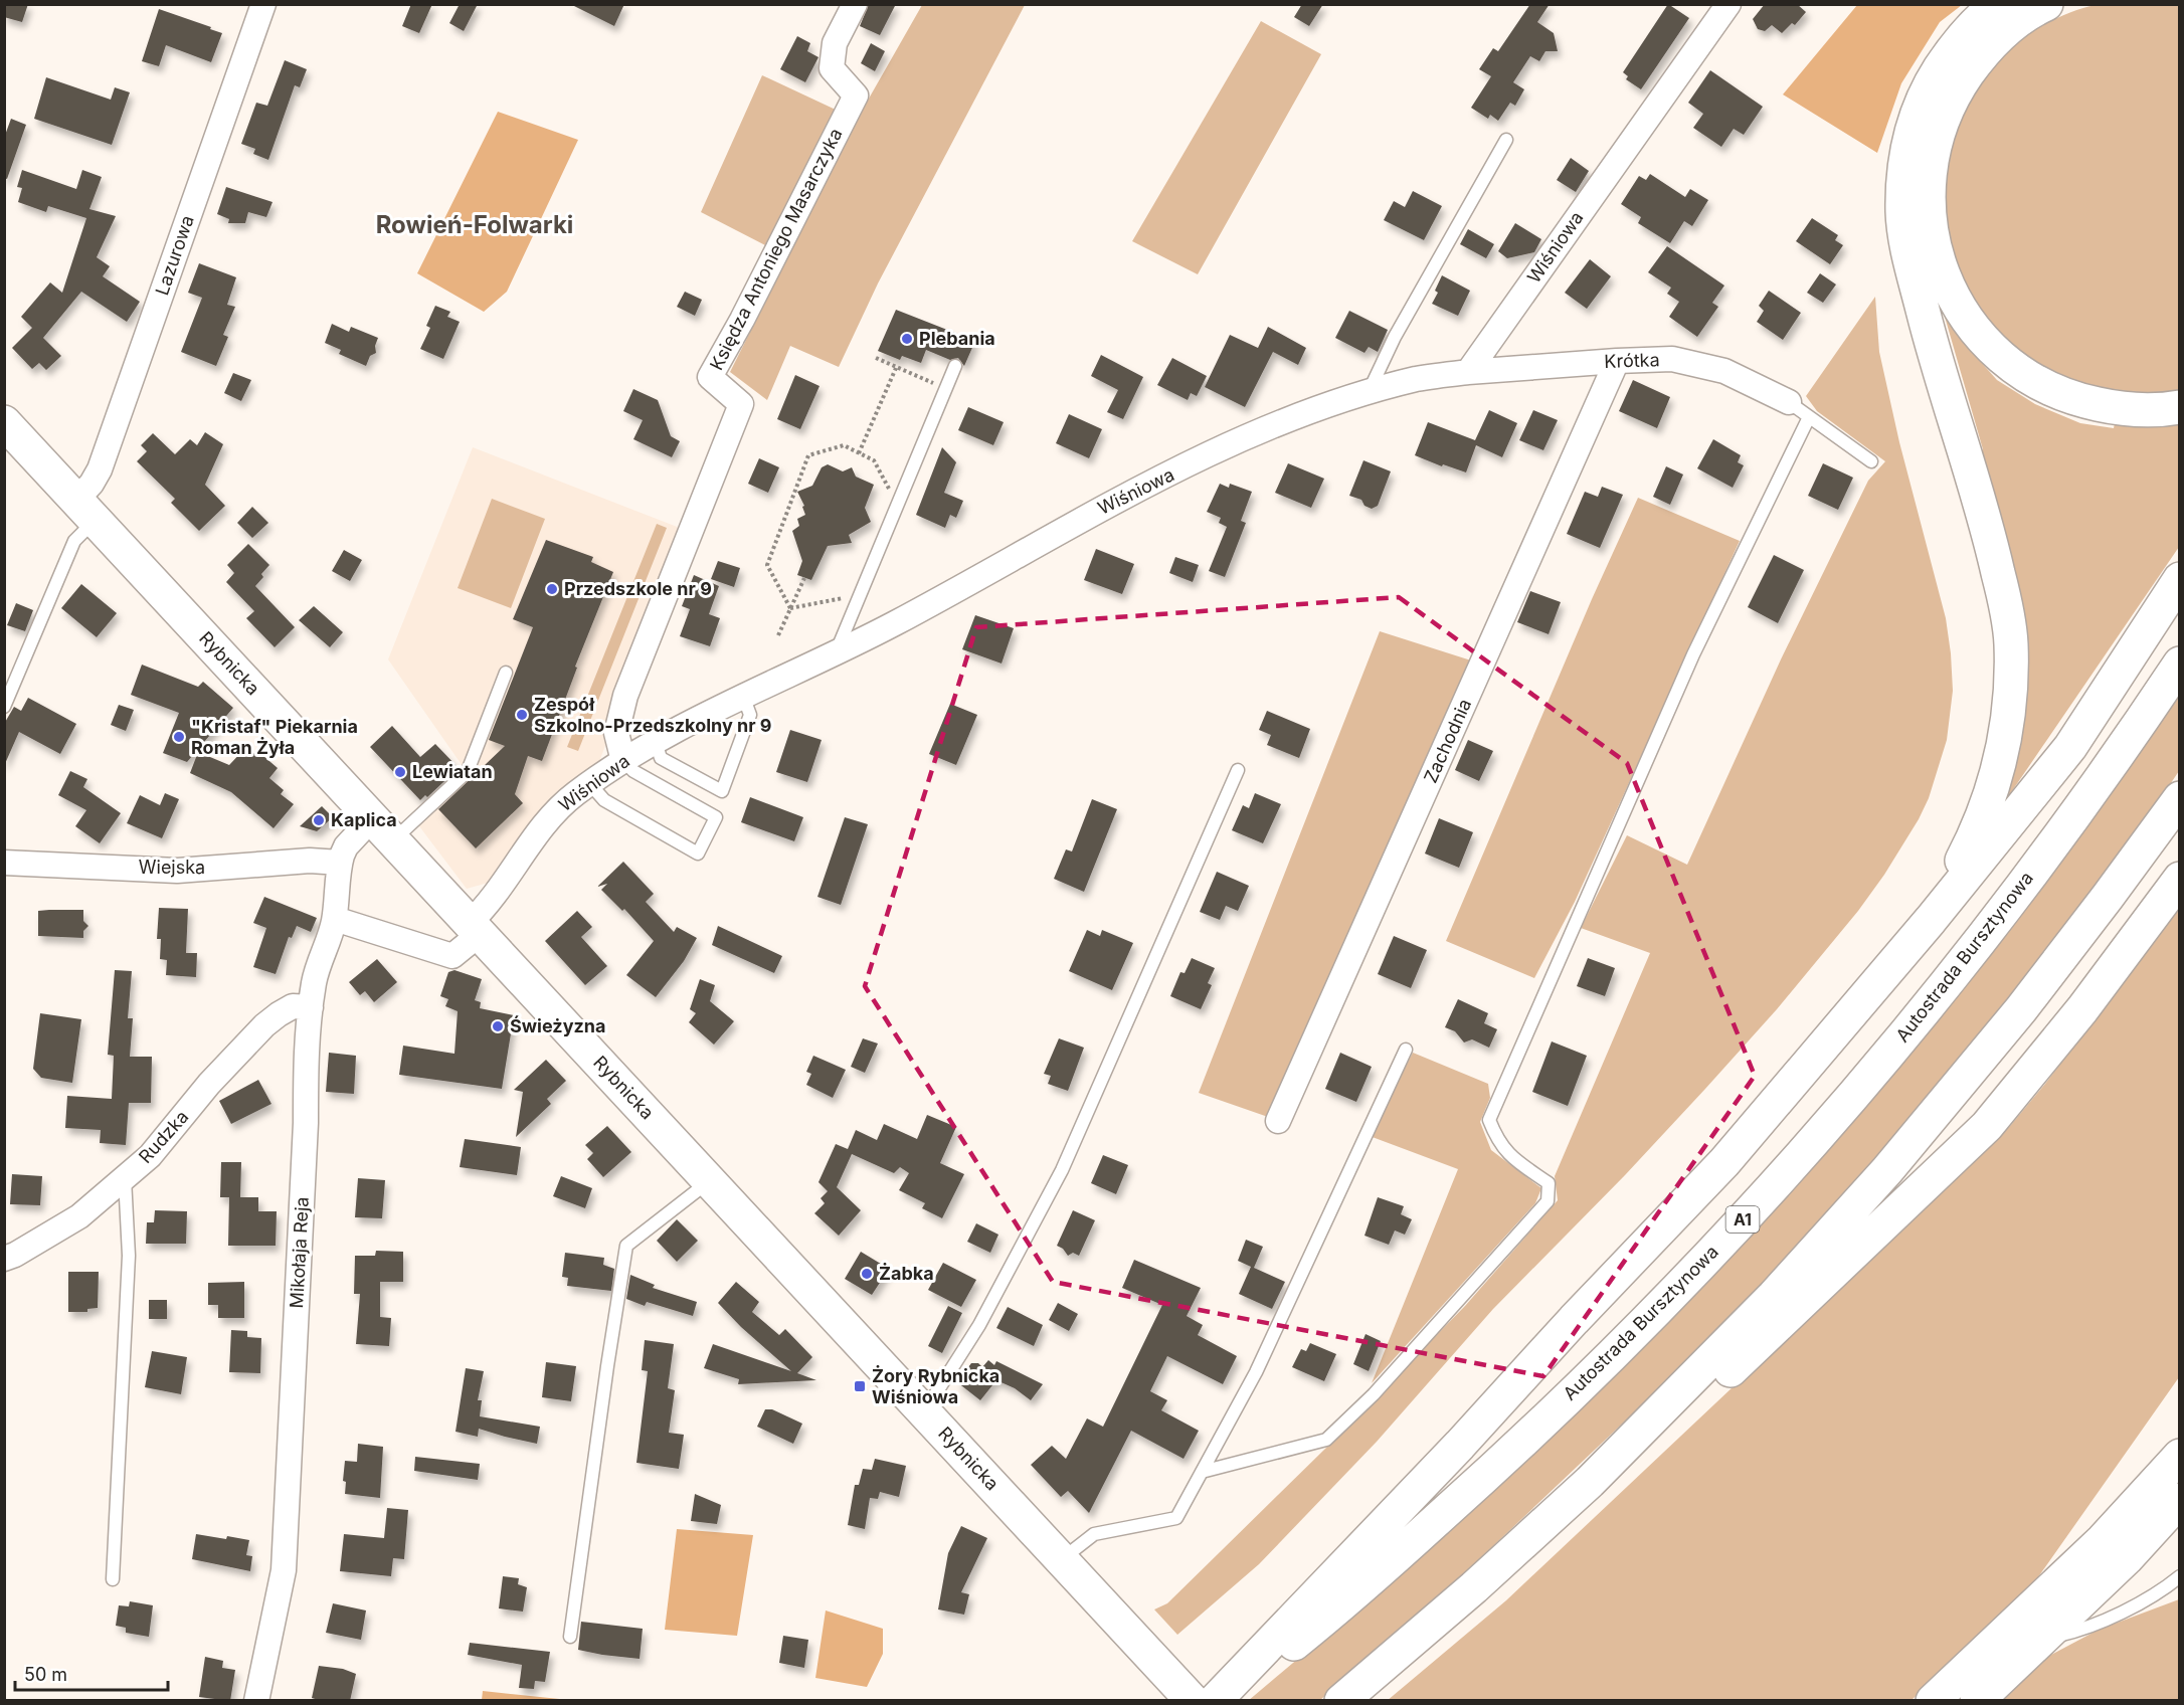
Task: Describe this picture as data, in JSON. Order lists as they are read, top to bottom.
{
  "streets": {
    "main road": ["Rybnicka", "Autostrada Bursztynowa", "A1"],
    "street": [
      "Wiśniowa",
      "Księdza Antoniego Masarczyka",
      "Lazurowa",
      "Krótka",
      "Zachodnia",
      "Wiejska",
      "Rudzka",
      "Mikołaja Reja"
    ]
  },
  "crossings": [
    ["Wiśniowa", "Księdza Antoniego Masarczyka"],
    ["Wiśniowa", "Krótka"],
    ["Wiśniowa", "Rybnicka"],
    ["Wiśniowa", "Mikołaja Reja"],
    ["Lazurowa", "Rybnicka"],
    ["Krótka", "Zachodnia"],
    ["Rybnicka", "Mikołaja Reja"],
    ["Wiejska", "Mikołaja Reja"],
    ["Rudzka", "Mikołaja Reja"]
  ],
  "districts": ["Rowień-Folwarki"],
  "places": {
    "other": [
      "Plebania",
      "Przedszkole nr 9",
      "Zespół Szkolno-Przedszkolny nr 9",
      "\"Kristaf\" Piekarnia Roman Żyła",
      "Lewiatan",
      "Kaplica",
      "Świeżyzna",
      "Żabka"
    ],
    "transit": ["Żory Rybnicka Wiśniowa"]
  },
  "scale_bar": "50 m"
}
